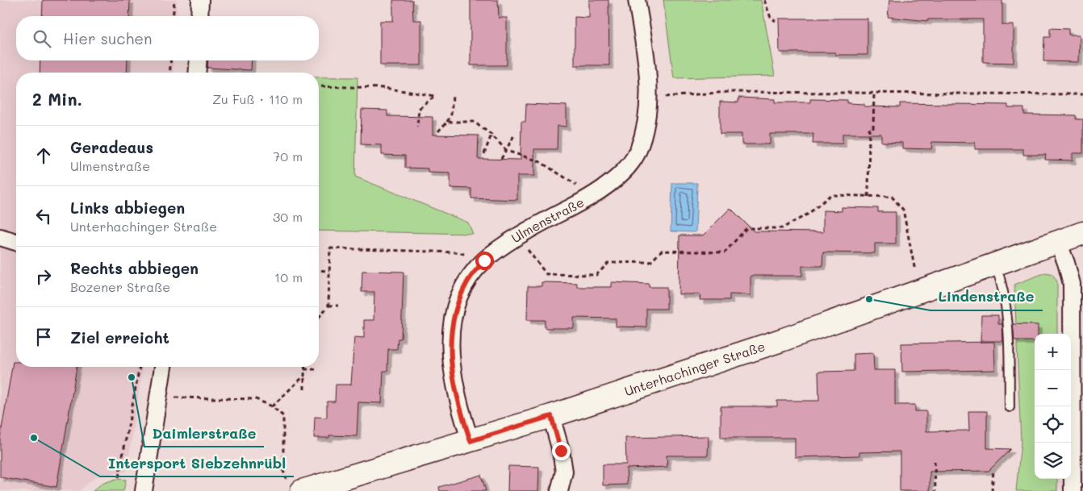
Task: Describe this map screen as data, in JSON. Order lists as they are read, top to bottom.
{
  "streets": {
    "main road": ["Unterhachinger Straße"],
    "street": ["Ulmenstraße"]
  },
  "crossings": [
    ["Ulmenstraße", "Unterhachinger Straße"]
  ],
  "places": ["Lindenstraße", "Daimlerstraße", "Intersport Siebzehnrübl"],
  "page": {
    "search": "Hier suchen",
    "heading": ["2 Min.", "Zu Fuß · 110 m"],
    "list": [
      ["Geradeaus", "Ulmenstraße", "70 m"],
      ["Links abbiegen", "Unterhachinger Straße", "30 m"],
      ["Rechts abbiegen", "Bozener Straße", "10 m"],
      "Ziel erreicht"
    ],
    "map_buttons": ["+", "−"]
  }
}
